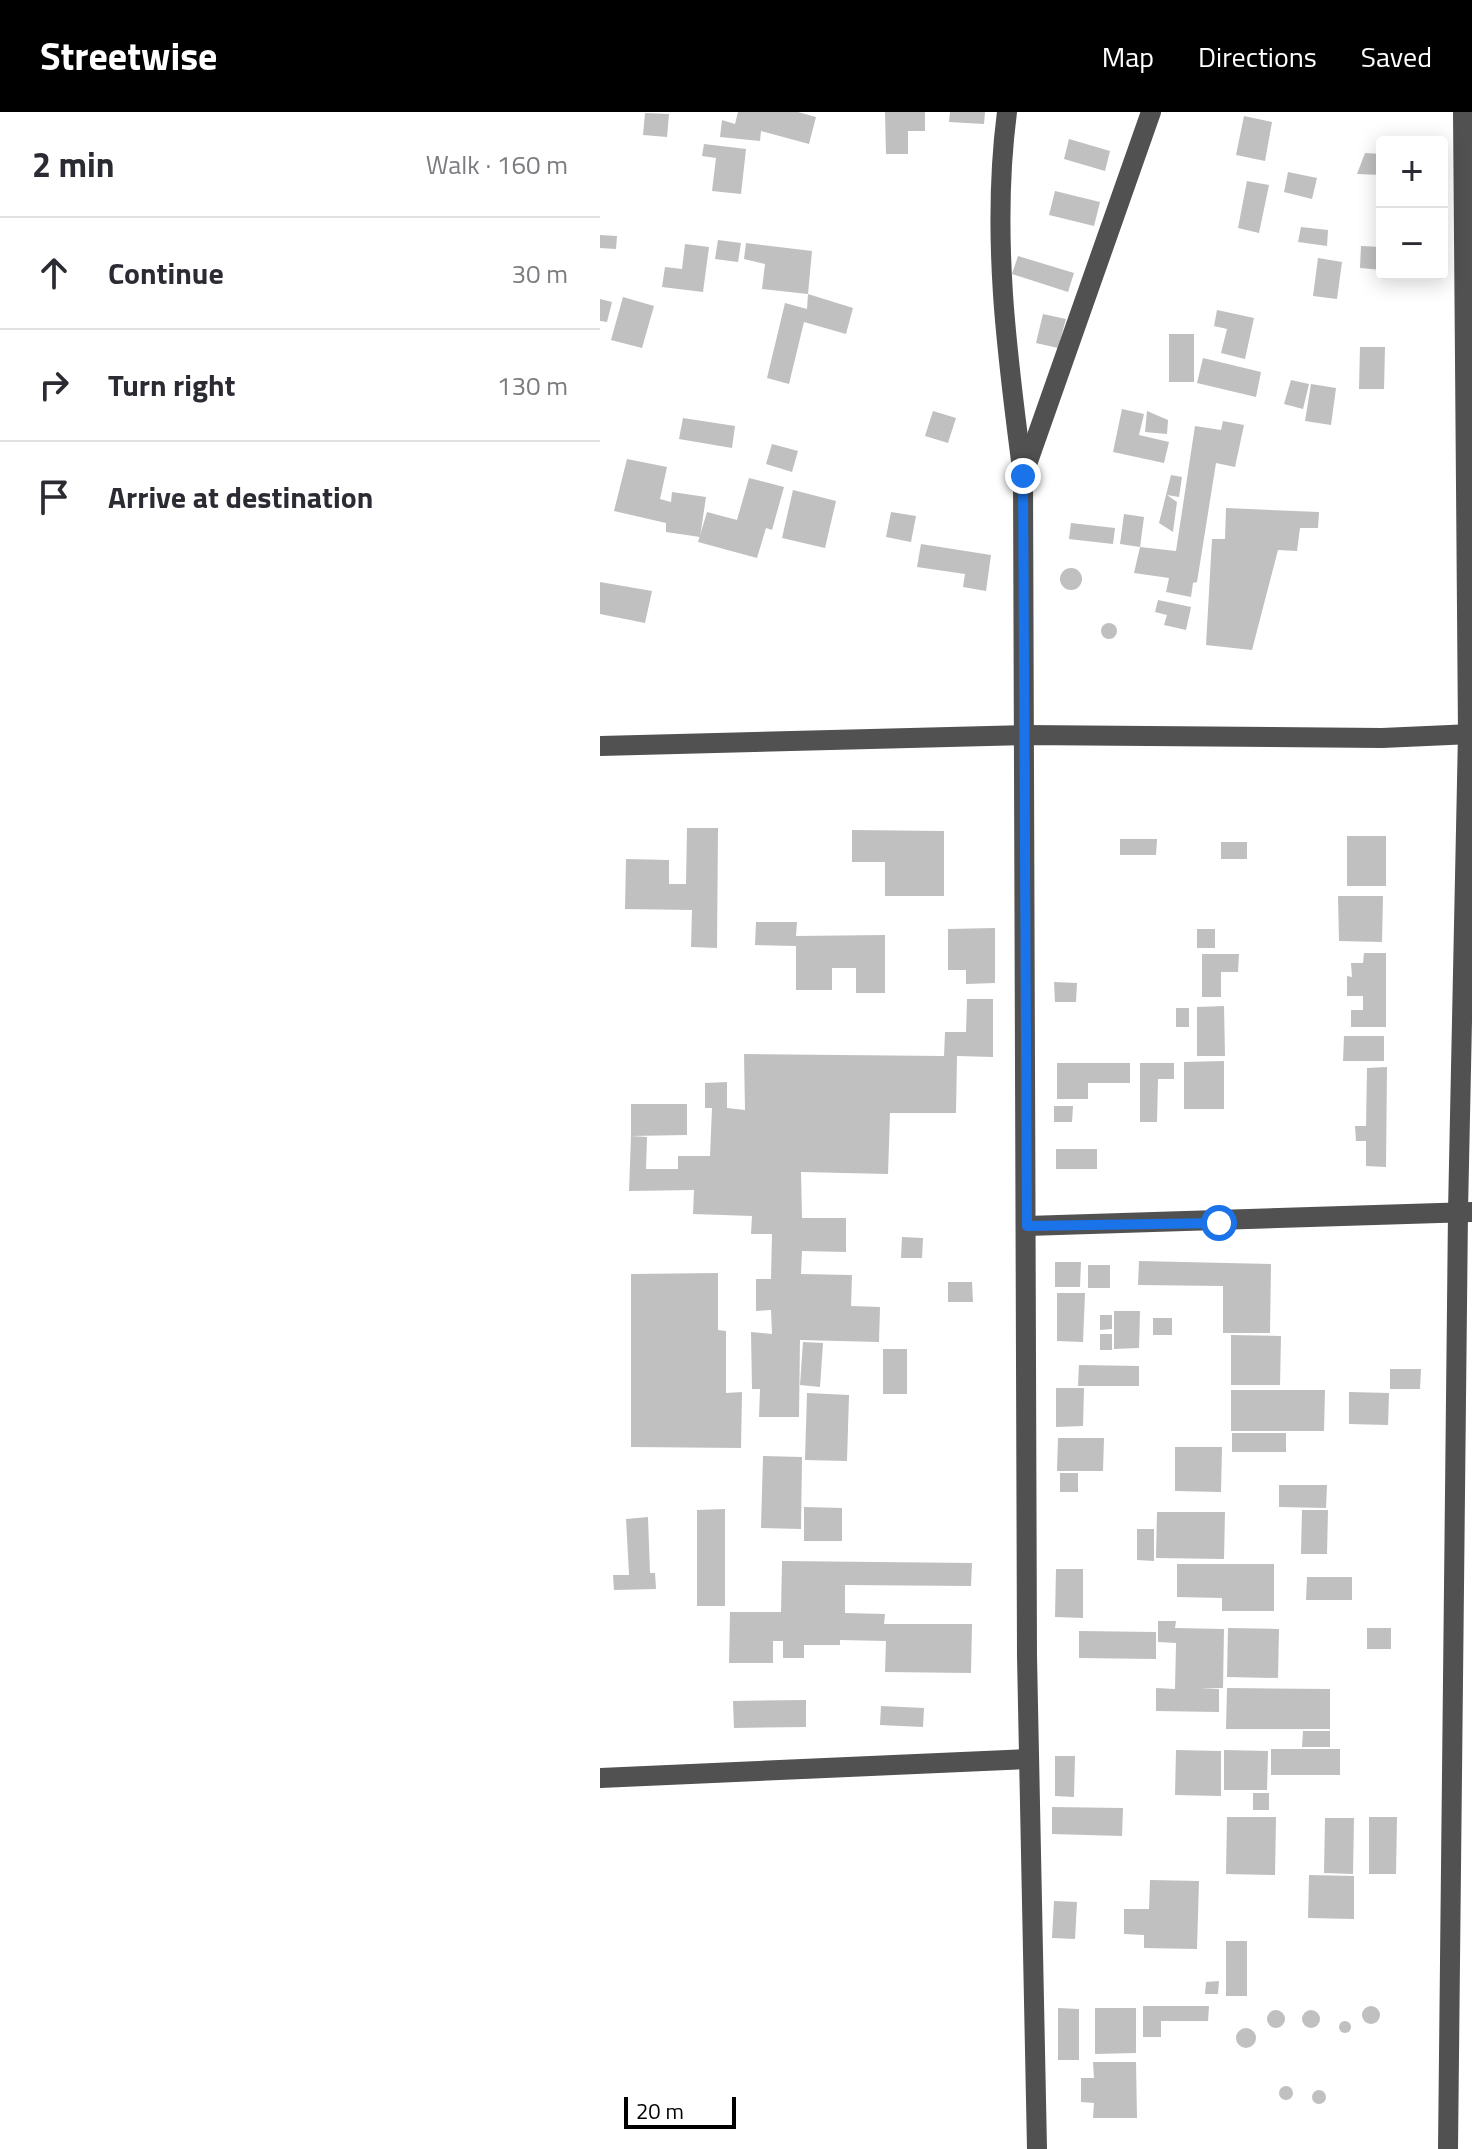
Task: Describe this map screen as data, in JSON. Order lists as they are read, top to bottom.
{
  "scale_bar": "20 m",
  "page": {
    "header": "Streetwise",
    "nav": ["Map", "Directions", "Saved"],
    "heading": ["2 min", "Walk · 160 m"],
    "map_buttons": ["+", "−"],
    "list": [
      ["Continue", "30 m"],
      ["Turn right", "130 m"],
      "Arrive at destination"
    ],
    "scale": "20 m"
  }
}
